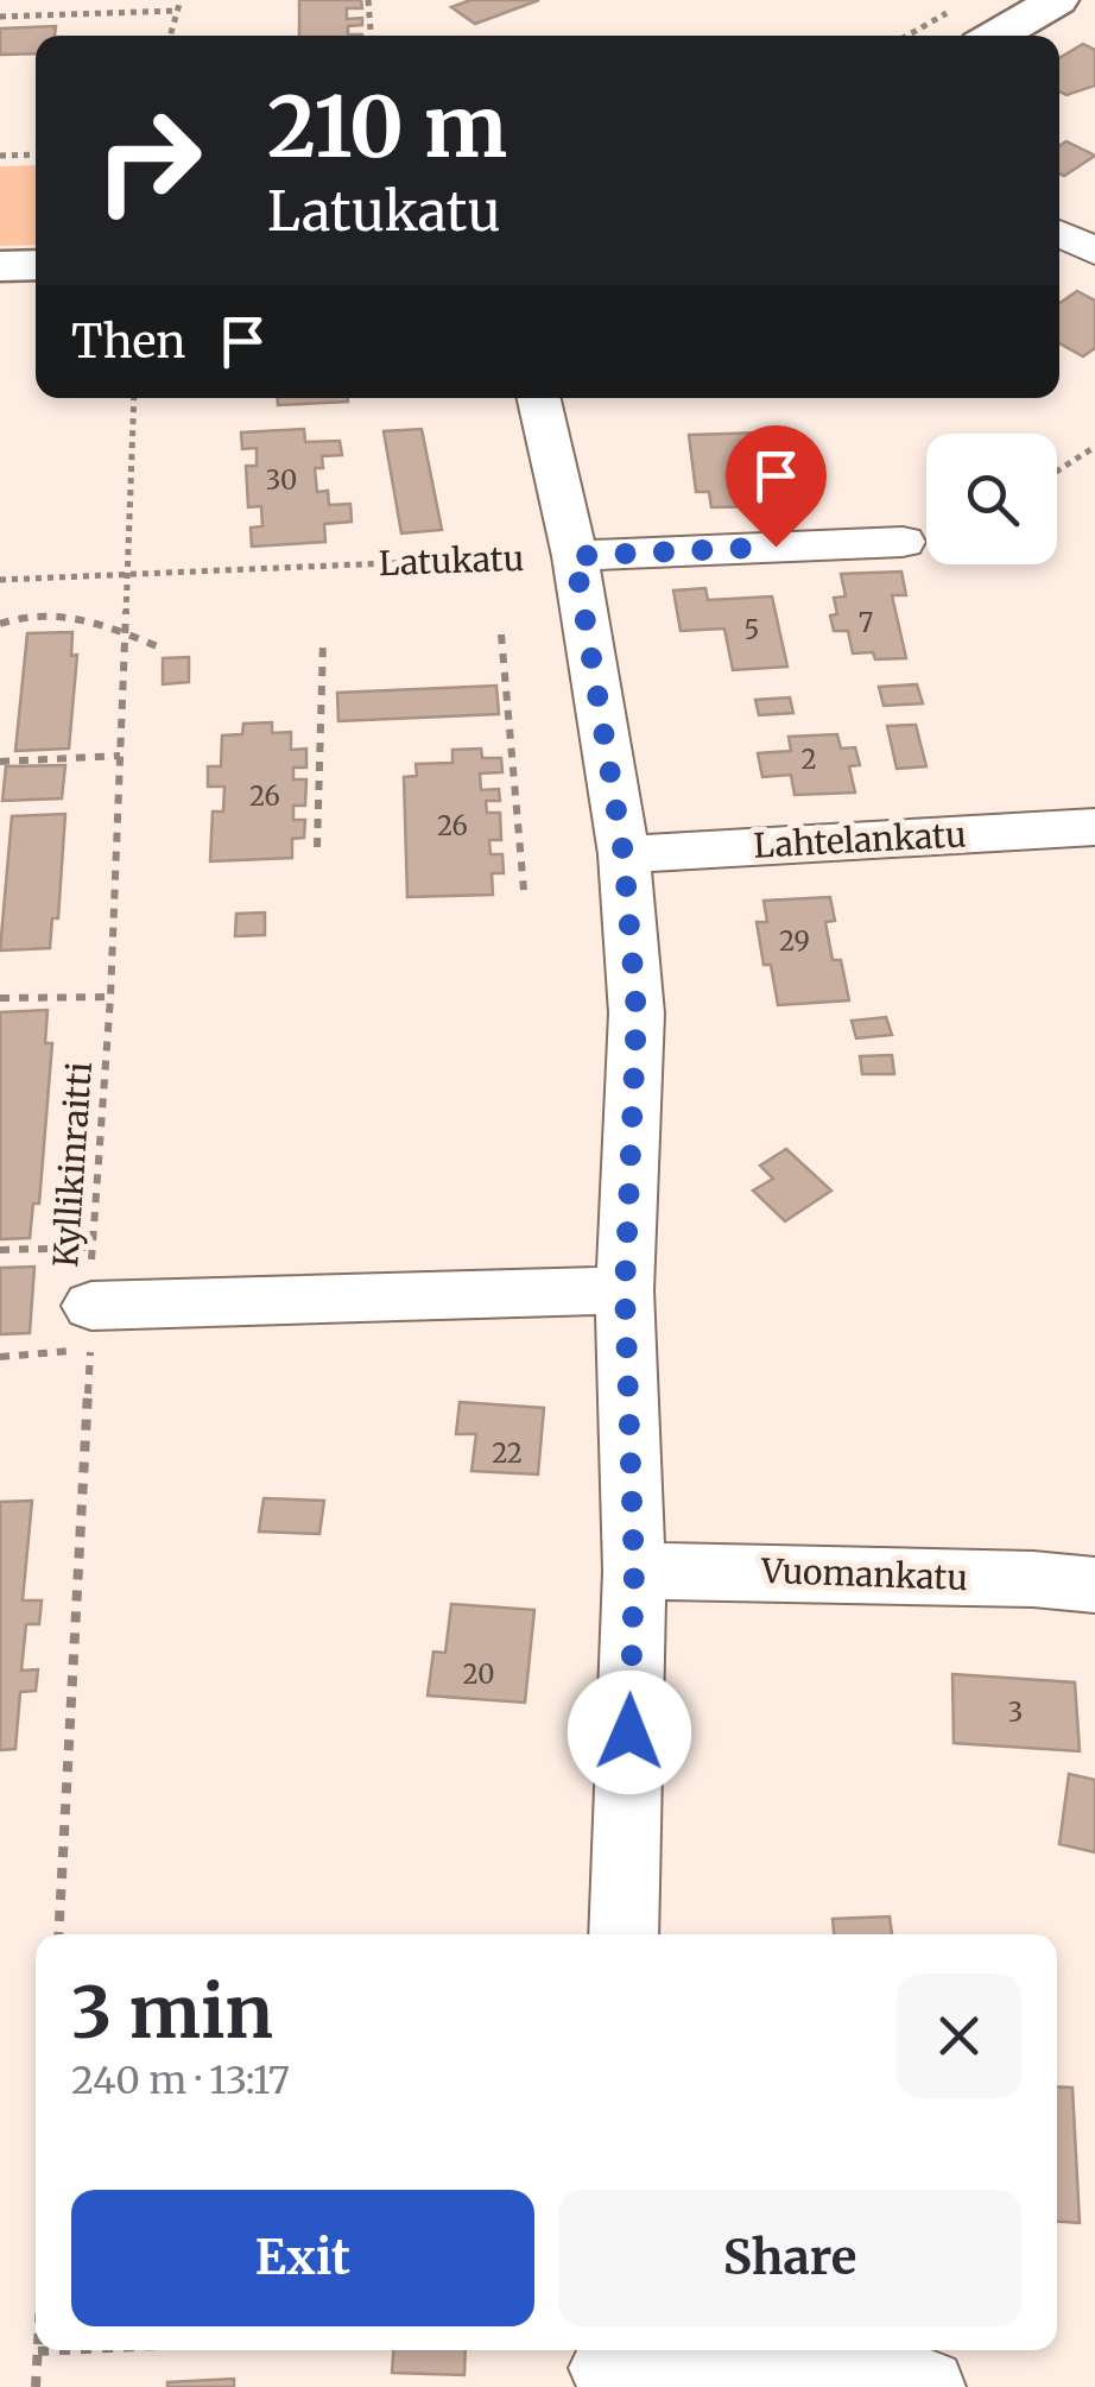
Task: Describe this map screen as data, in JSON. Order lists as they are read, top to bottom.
{
  "streets": {
    "street": ["Lahtelankatu", "Vuomankatu"],
    "path": ["Latukatu", "Kyllikinraitti"]
  },
  "crossings": [
    ["Latukatu", "Kyllikinraitti"]
  ],
  "house_numbers": [
    "30",
    "7",
    "5",
    "2",
    "26",
    "26",
    "29",
    "22",
    "20",
    "3"
  ],
  "page": {
    "turn": ["210 m", "Latukatu"],
    "then": "Then",
    "heading": ["3 min", "240 m · 13:17"],
    "buttons": ["Exit", "Share"]
  }
}
